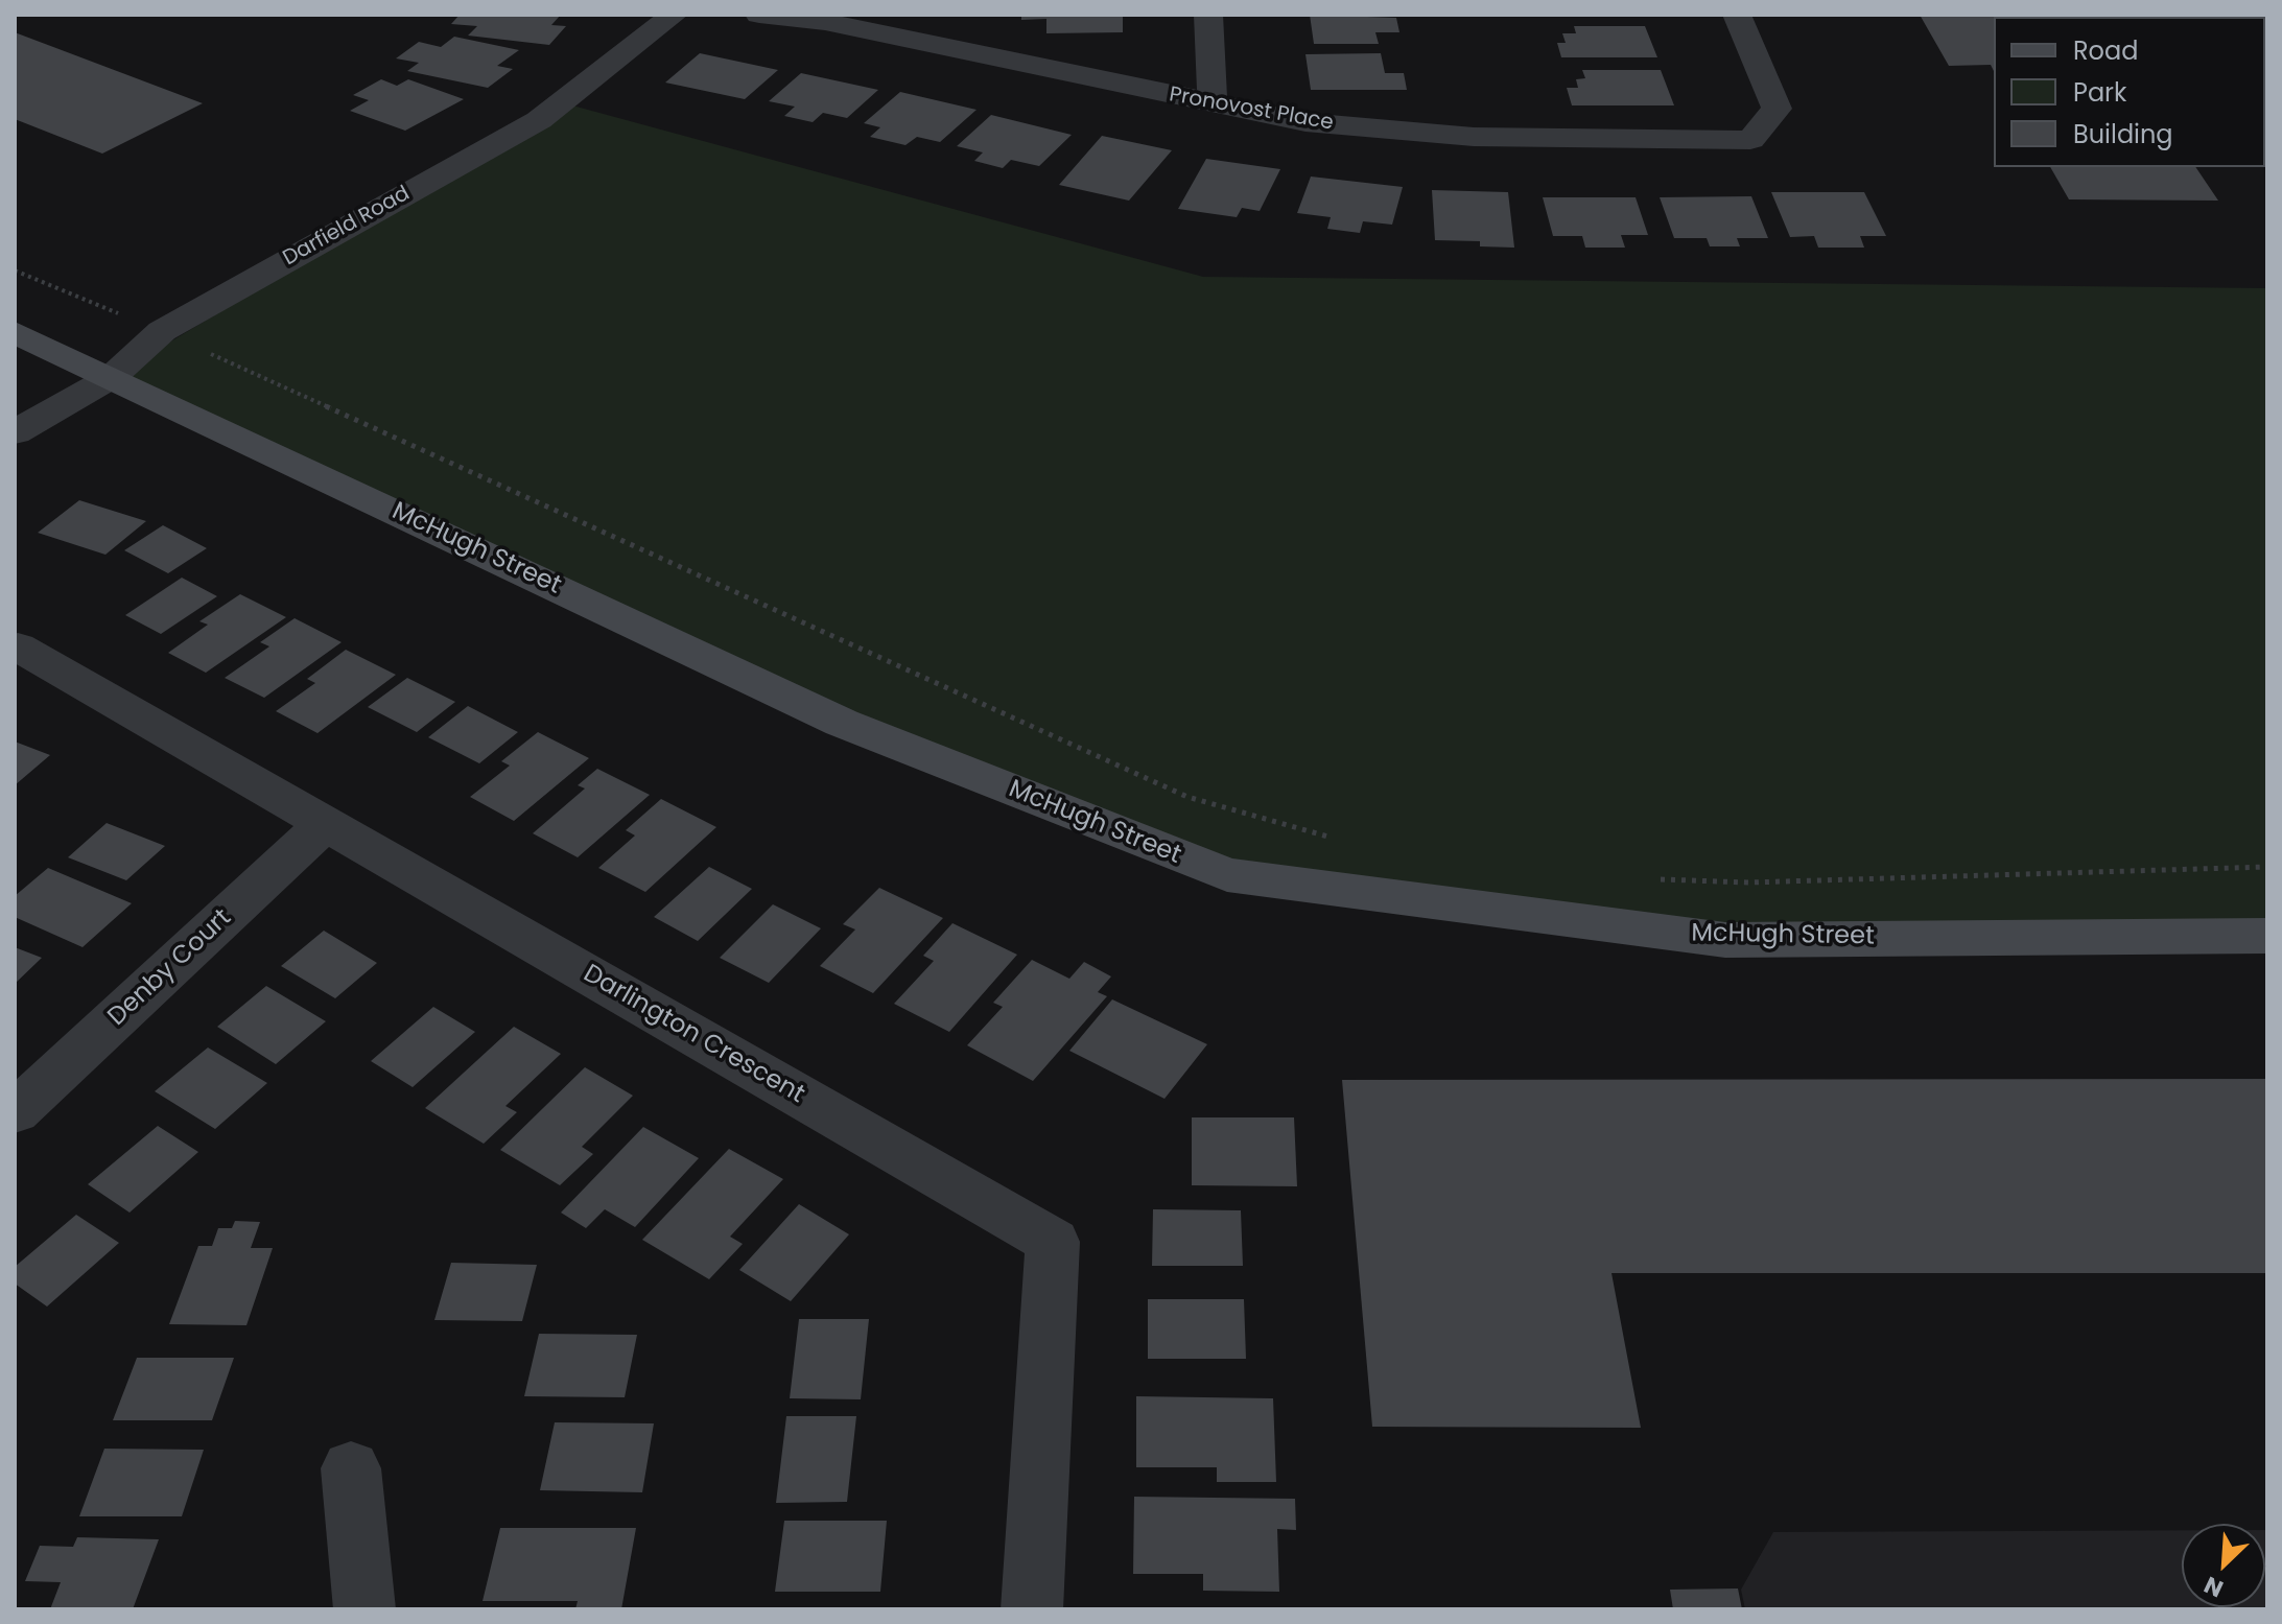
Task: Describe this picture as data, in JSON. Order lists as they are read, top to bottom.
{
  "streets": {
    "main road": ["McHugh Street"],
    "street": [
      "Pronovost Place",
      "Darfield Road",
      "Denby Court",
      "Darlington Crescent"
    ]
  },
  "crossings": [
    ["Darfield Road", "McHugh Street"],
    ["Denby Court", "Darlington Crescent"]
  ],
  "legend": ["Road", "Park", "Building"],
  "north": "bottom left"
}
